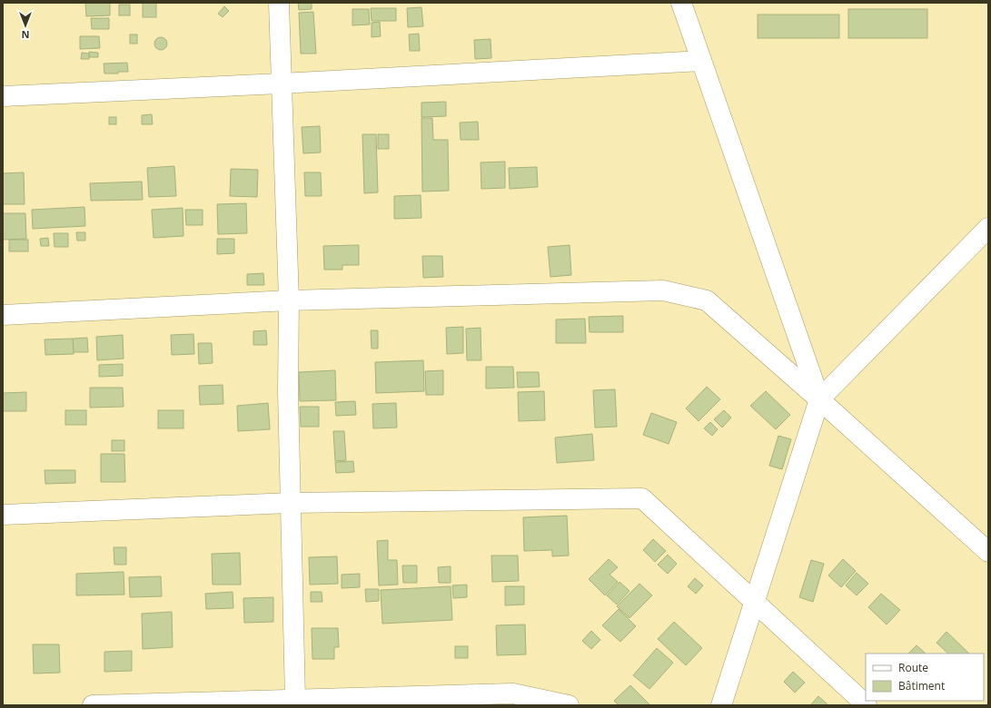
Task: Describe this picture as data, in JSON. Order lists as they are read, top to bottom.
{
  "legend": ["Route", "Bâtiment"],
  "north": "bottom"
}
